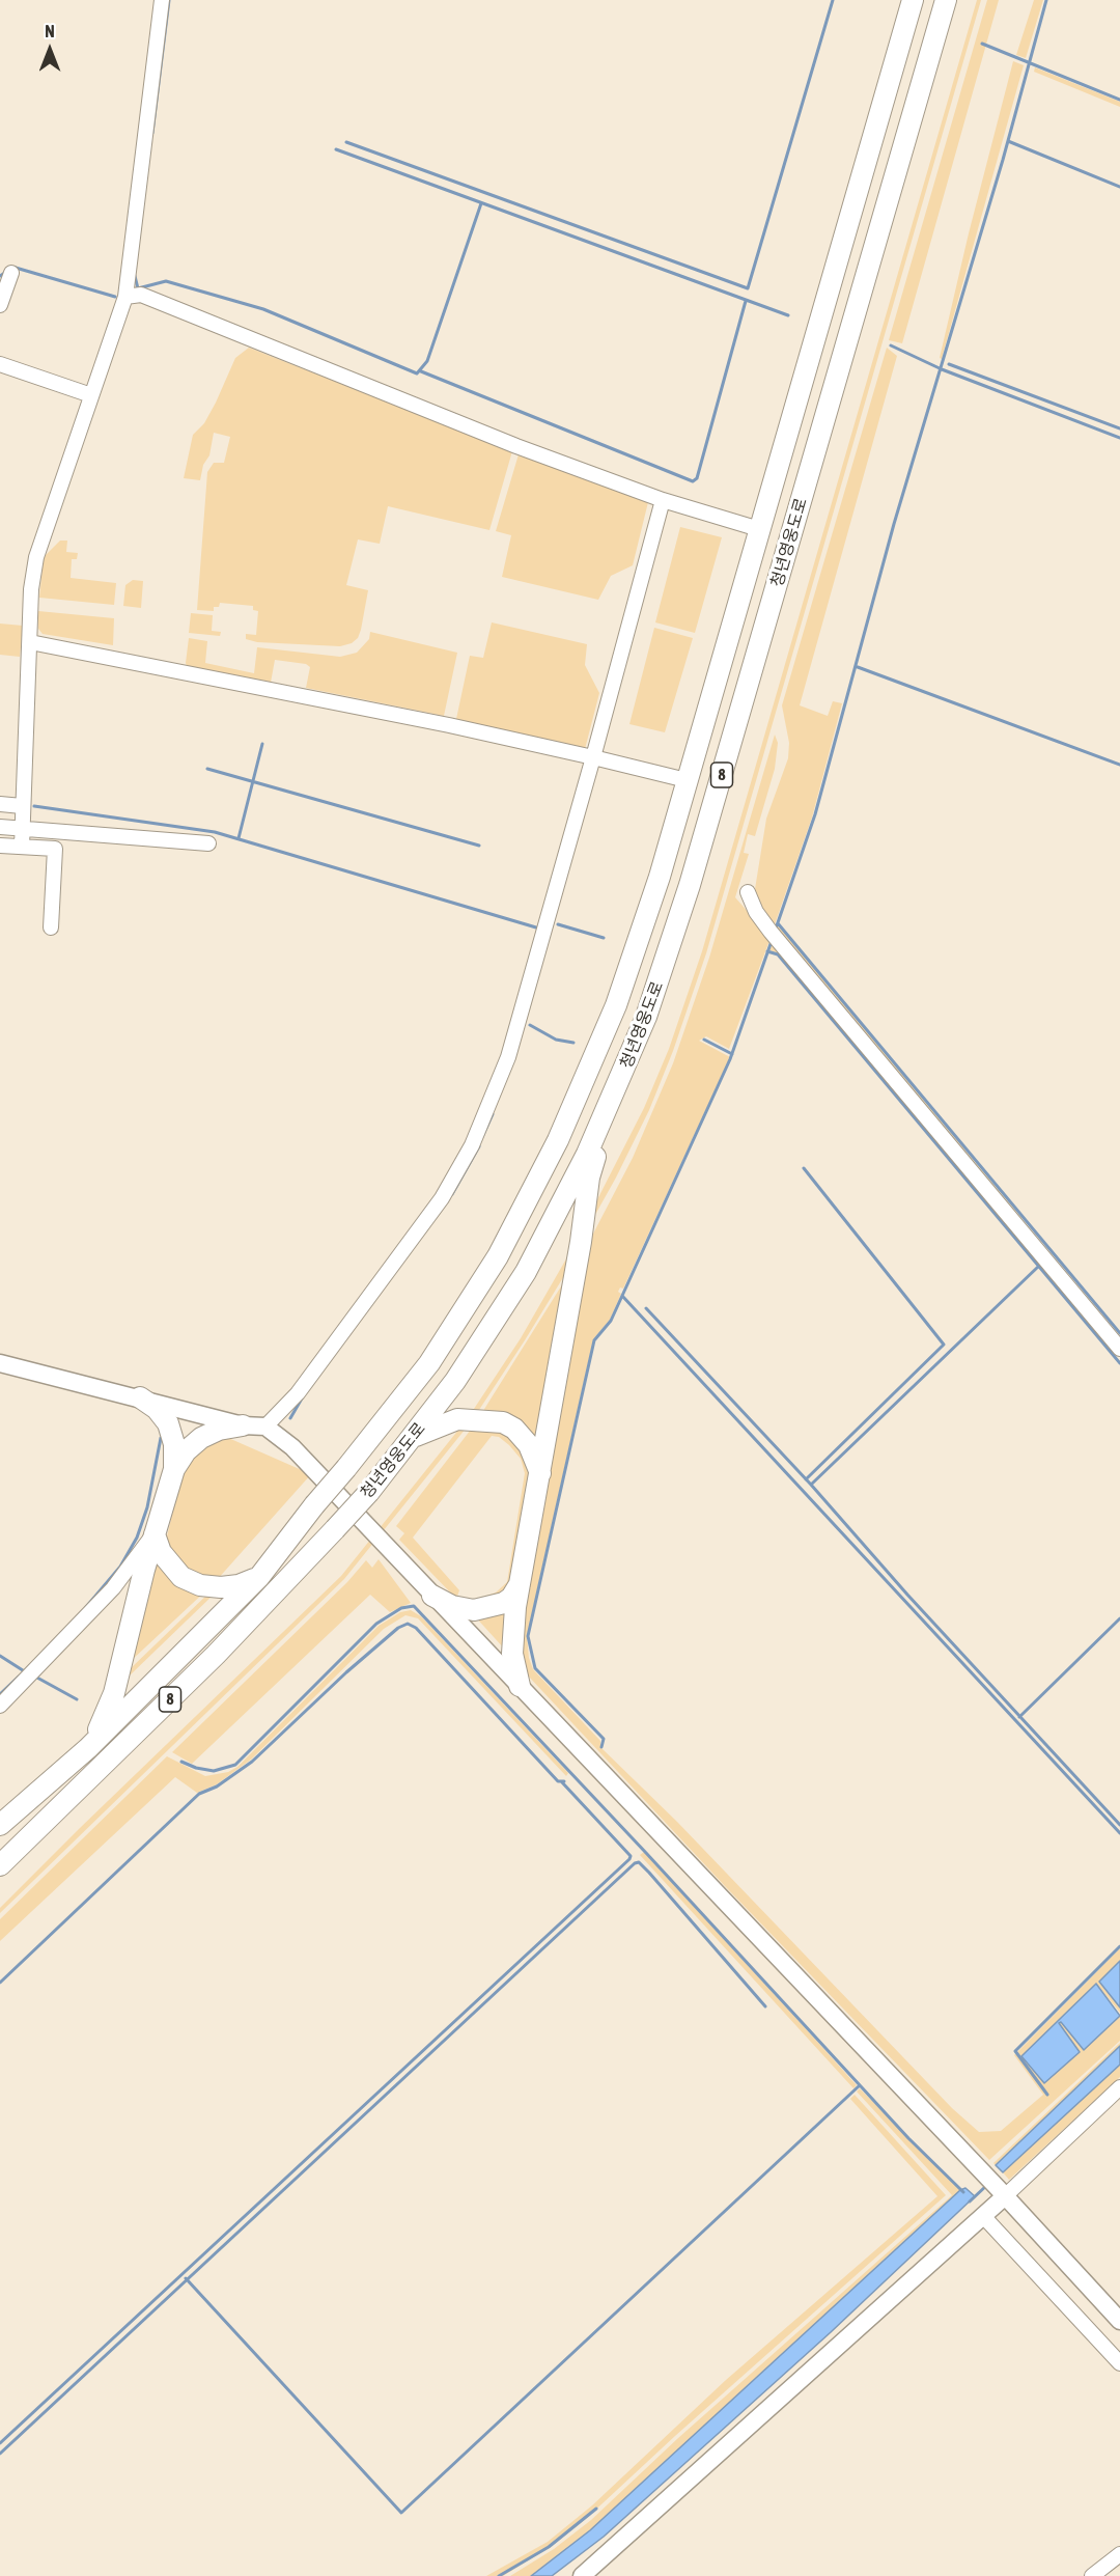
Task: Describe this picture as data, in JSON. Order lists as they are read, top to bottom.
{
  "streets": {
    "highway": ["청년영웅도로", "8"]
  },
  "north": "top"
}
